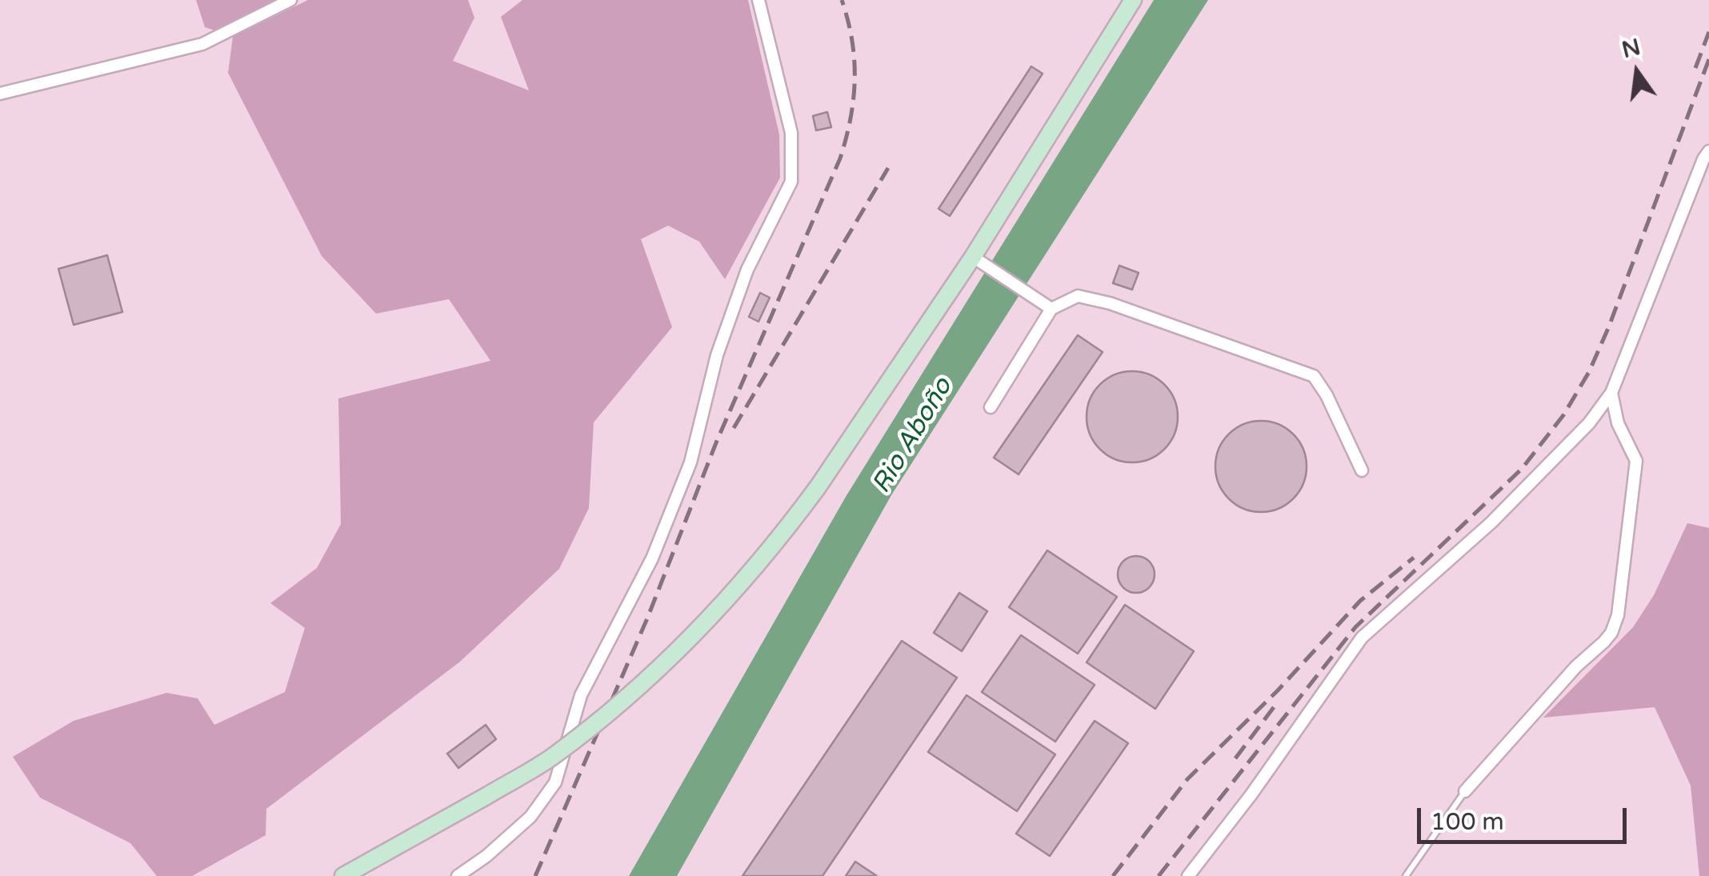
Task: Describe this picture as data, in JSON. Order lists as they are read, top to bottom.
{
  "water": ["Rio Aboño"],
  "scale_bar": "100 m",
  "north": "top"
}
